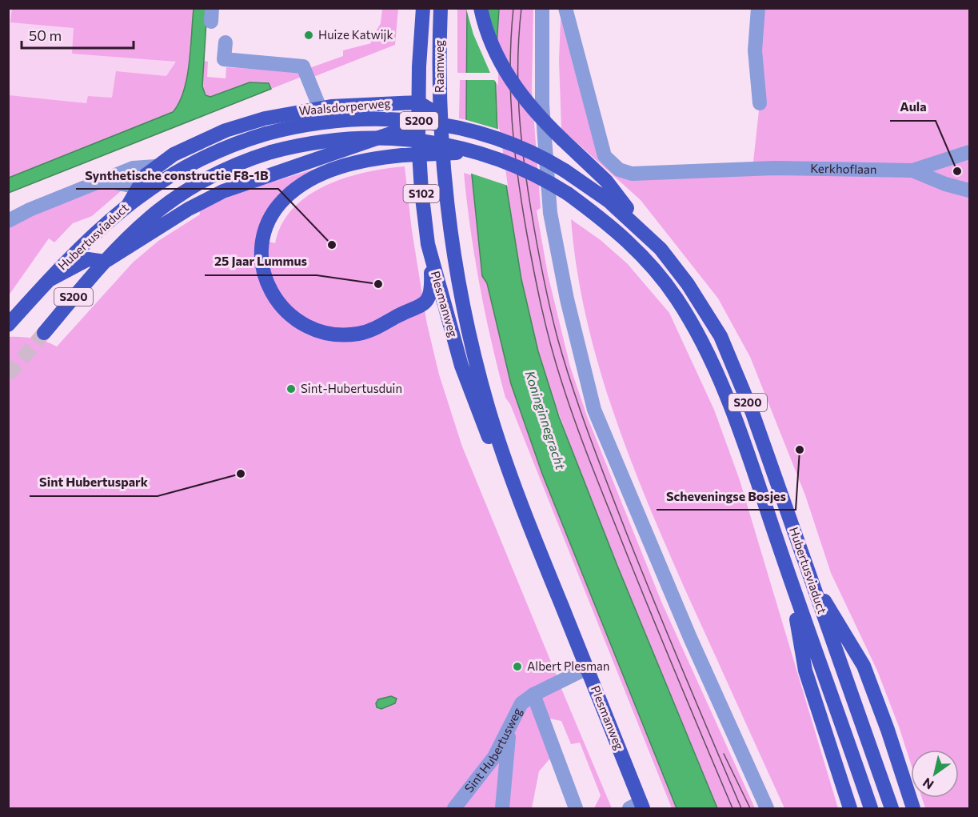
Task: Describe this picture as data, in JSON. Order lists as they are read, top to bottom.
{
  "streets": {
    "main road": [
      "Raamweg",
      "Waalsdorperweg",
      "S200",
      "S102",
      "Hubertusviaduct",
      "Plesmanweg"
    ],
    "street": ["Kerkhoflaan", "Sint Hubertusweg"]
  },
  "crossings": [
    ["Raamweg", "Waalsdorperweg"],
    ["Raamweg", "Plesmanweg"],
    ["Waalsdorperweg", "Plesmanweg"],
    ["S200", "Hubertusviaduct"],
    ["Plesmanweg", "Sint Hubertusweg"]
  ],
  "water": ["Koninginnegracht"],
  "places": [
    "Huize Katwijk",
    "Aula",
    "Synthetische constructie F8-1B",
    "25 Jaar Lummus",
    "Sint-Hubertusduin",
    "Scheveningse Bosjes",
    "Sint Hubertuspark",
    "Albert Plesman"
  ],
  "scale_bar": "50 m",
  "north": "bottom left"
}
